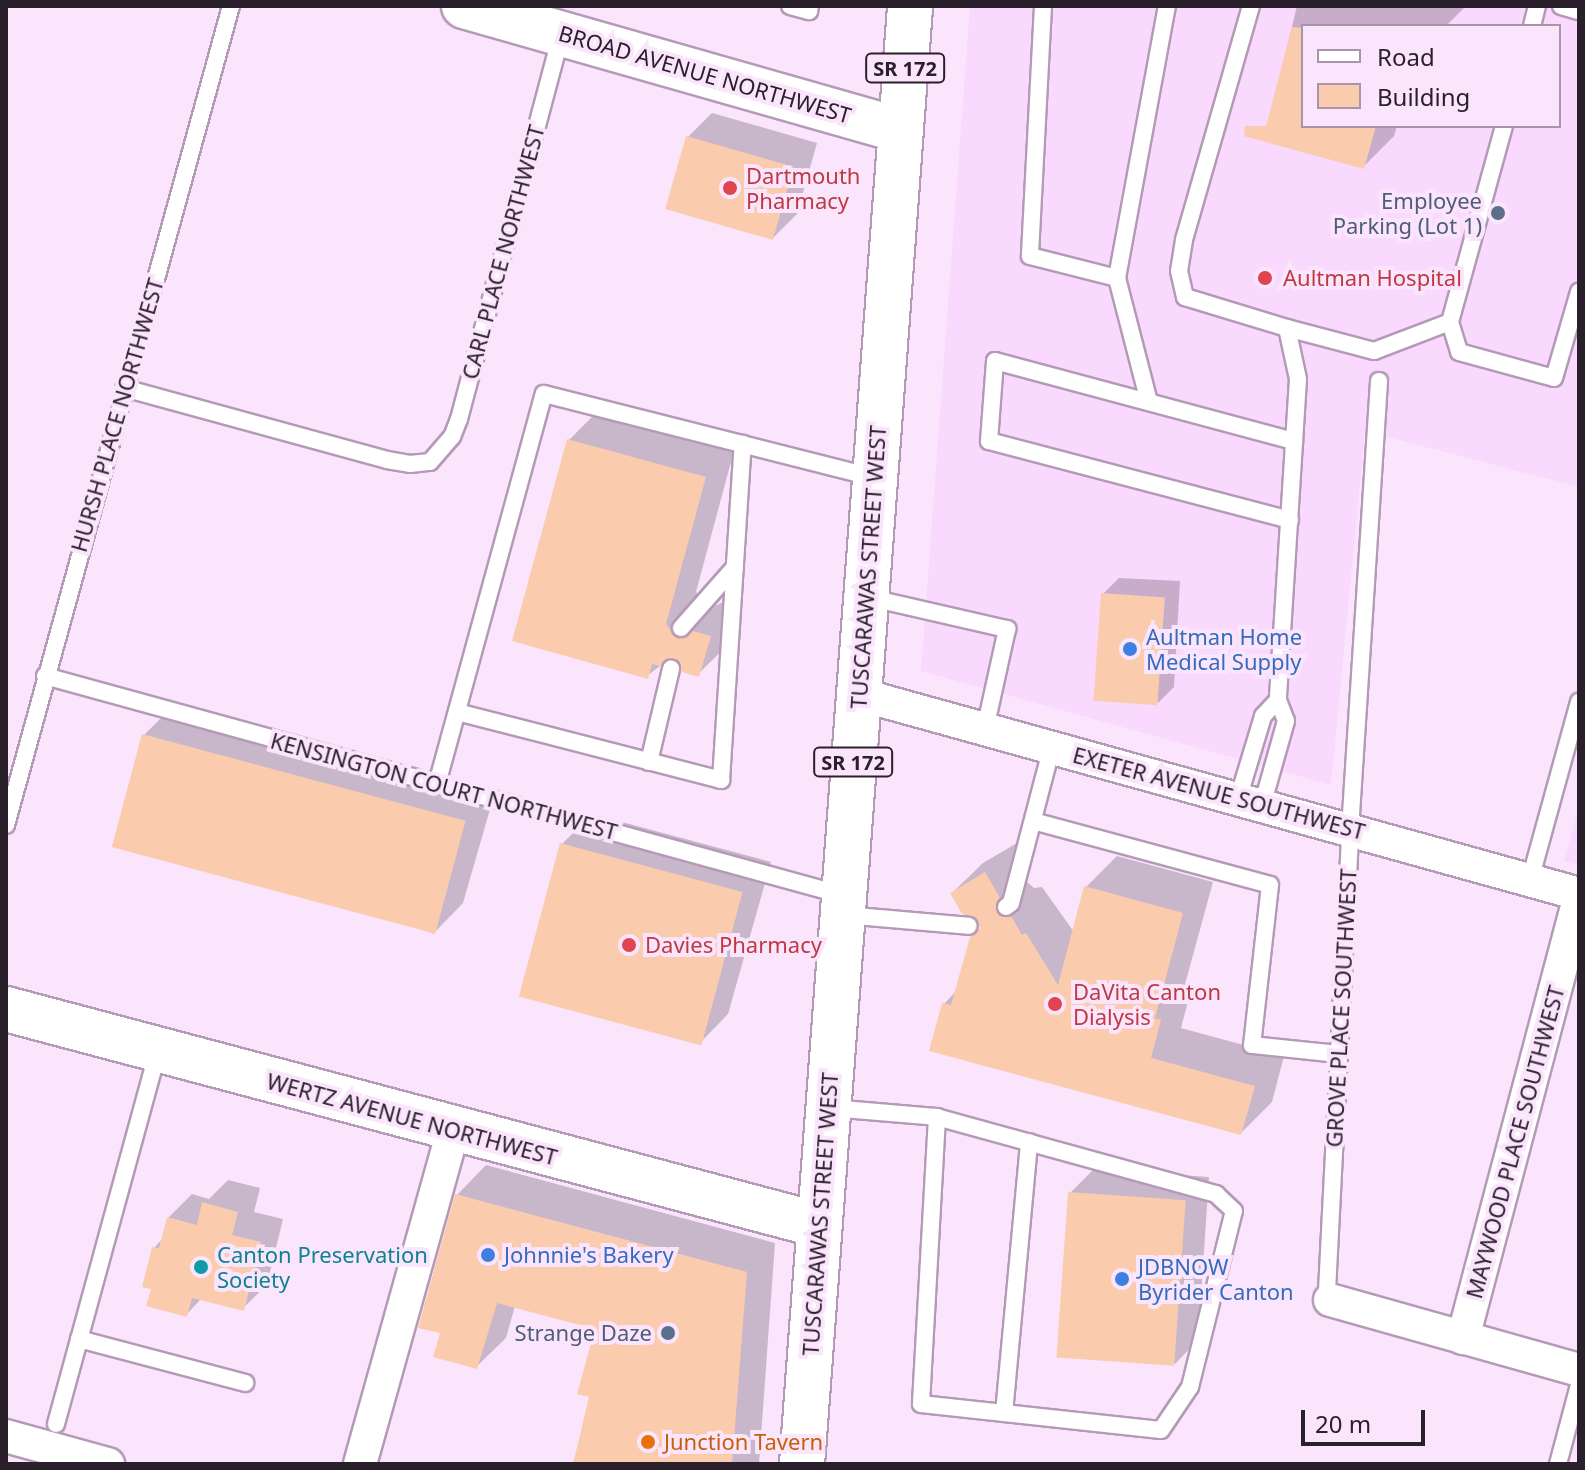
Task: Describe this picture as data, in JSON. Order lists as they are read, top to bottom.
{
  "streets": {
    "main road": [
      "SR 172",
      "BROAD AVENUE NORTHWEST",
      "TUSCARAWAS STREET WEST",
      "WERTZ AVENUE NORTHWEST"
    ],
    "street": ["EXETER AVENUE SOUTHWEST", "MAYWOOD PLACE SOUTHWEST"],
    "lane": [
      "CARL PLACE NORTHWEST",
      "HURSH PLACE NORTHWEST",
      "KENSINGTON COURT NORTHWEST",
      "GROVE PLACE SOUTHWEST"
    ]
  },
  "crossings": [
    ["BROAD AVENUE NORTHWEST", "CARL PLACE NORTHWEST"],
    ["BROAD AVENUE NORTHWEST", "TUSCARAWAS STREET WEST"],
    ["CARL PLACE NORTHWEST", "HURSH PLACE NORTHWEST"],
    ["HURSH PLACE NORTHWEST", "KENSINGTON COURT NORTHWEST"],
    ["TUSCARAWAS STREET WEST", "KENSINGTON COURT NORTHWEST"],
    ["TUSCARAWAS STREET WEST", "EXETER AVENUE SOUTHWEST"],
    ["TUSCARAWAS STREET WEST", "WERTZ AVENUE NORTHWEST"],
    ["EXETER AVENUE SOUTHWEST", "GROVE PLACE SOUTHWEST"]
  ],
  "places": [
    "Dartmouth Pharmacy",
    "Employee Parking (Lot 1)",
    "Aultman Hospital",
    "Aultman Home Medical Supply",
    "Davies Pharmacy",
    "DaVita Canton Dialysis",
    "Johnnie's Bakery",
    "Canton Preservation Society",
    "JDBNOW Byrider Canton",
    "Strange Daze",
    "Junction Tavern"
  ],
  "legend": ["Road", "Building"],
  "scale_bar": "20 m"
}
